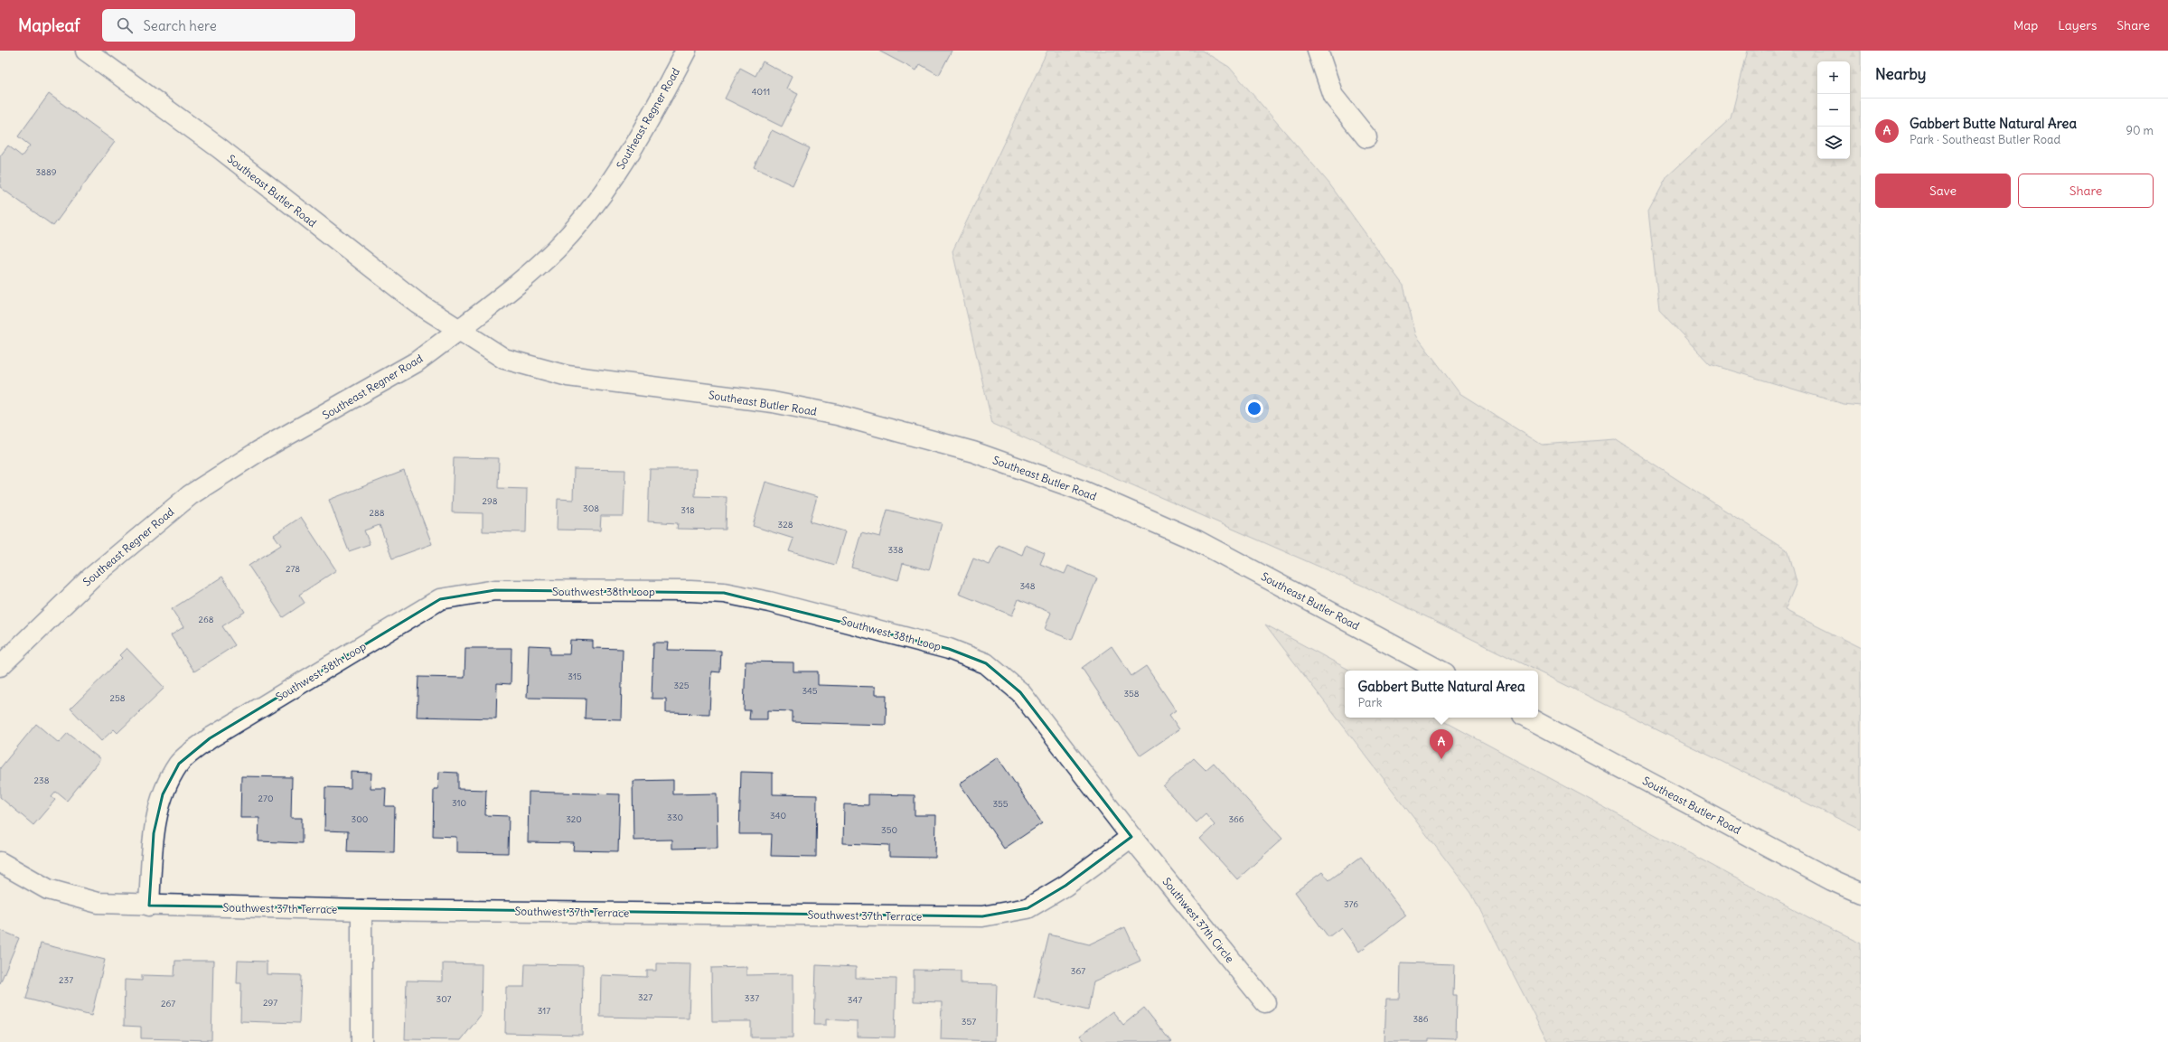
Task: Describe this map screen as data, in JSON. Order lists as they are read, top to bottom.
{
  "streets": {
    "street": [
      "Southeast Regner Road",
      "Southeast Butler Road",
      "Southwest 38th Loop",
      "Southwest 37th Terrace",
      "Southwest 37th Circle"
    ]
  },
  "crossings": [
    ["Southeast Regner Road", "Southeast Butler Road"],
    ["Southwest 38th Loop", "Southwest 37th Terrace"],
    ["Southwest 38th Loop", "Southwest 37th Circle"],
    ["Southwest 37th Terrace", "Southwest 37th Circle"]
  ],
  "house_numbers": [
    "4011",
    "3889",
    "298",
    "308",
    "318",
    "288",
    "328",
    "338",
    "278",
    "348",
    "268",
    "315",
    "325",
    "345",
    "358",
    "258",
    "238",
    "270",
    "310",
    "355",
    "340",
    "330",
    "300",
    "320",
    "366",
    "350",
    "376",
    "367",
    "237",
    "327",
    "337",
    "307",
    "347",
    "297",
    "267",
    "317",
    "386",
    "357"
  ],
  "page": {
    "header": "Mapleaf",
    "search": "Search here",
    "nav": ["Map", "Layers", "Share"],
    "heading": "Nearby",
    "map_buttons": ["+", "−"],
    "list": [
      {
        "mark": "A",
        "name": "Gabbert Butte Natural Area",
        "note": "Park · Southeast Butler Road",
        "value": "90 m"
      }
    ],
    "buttons": ["Save", "Share"],
    "popup": ["Gabbert Butte Natural Area", "Park"],
    "pins": "A"
  }
}
